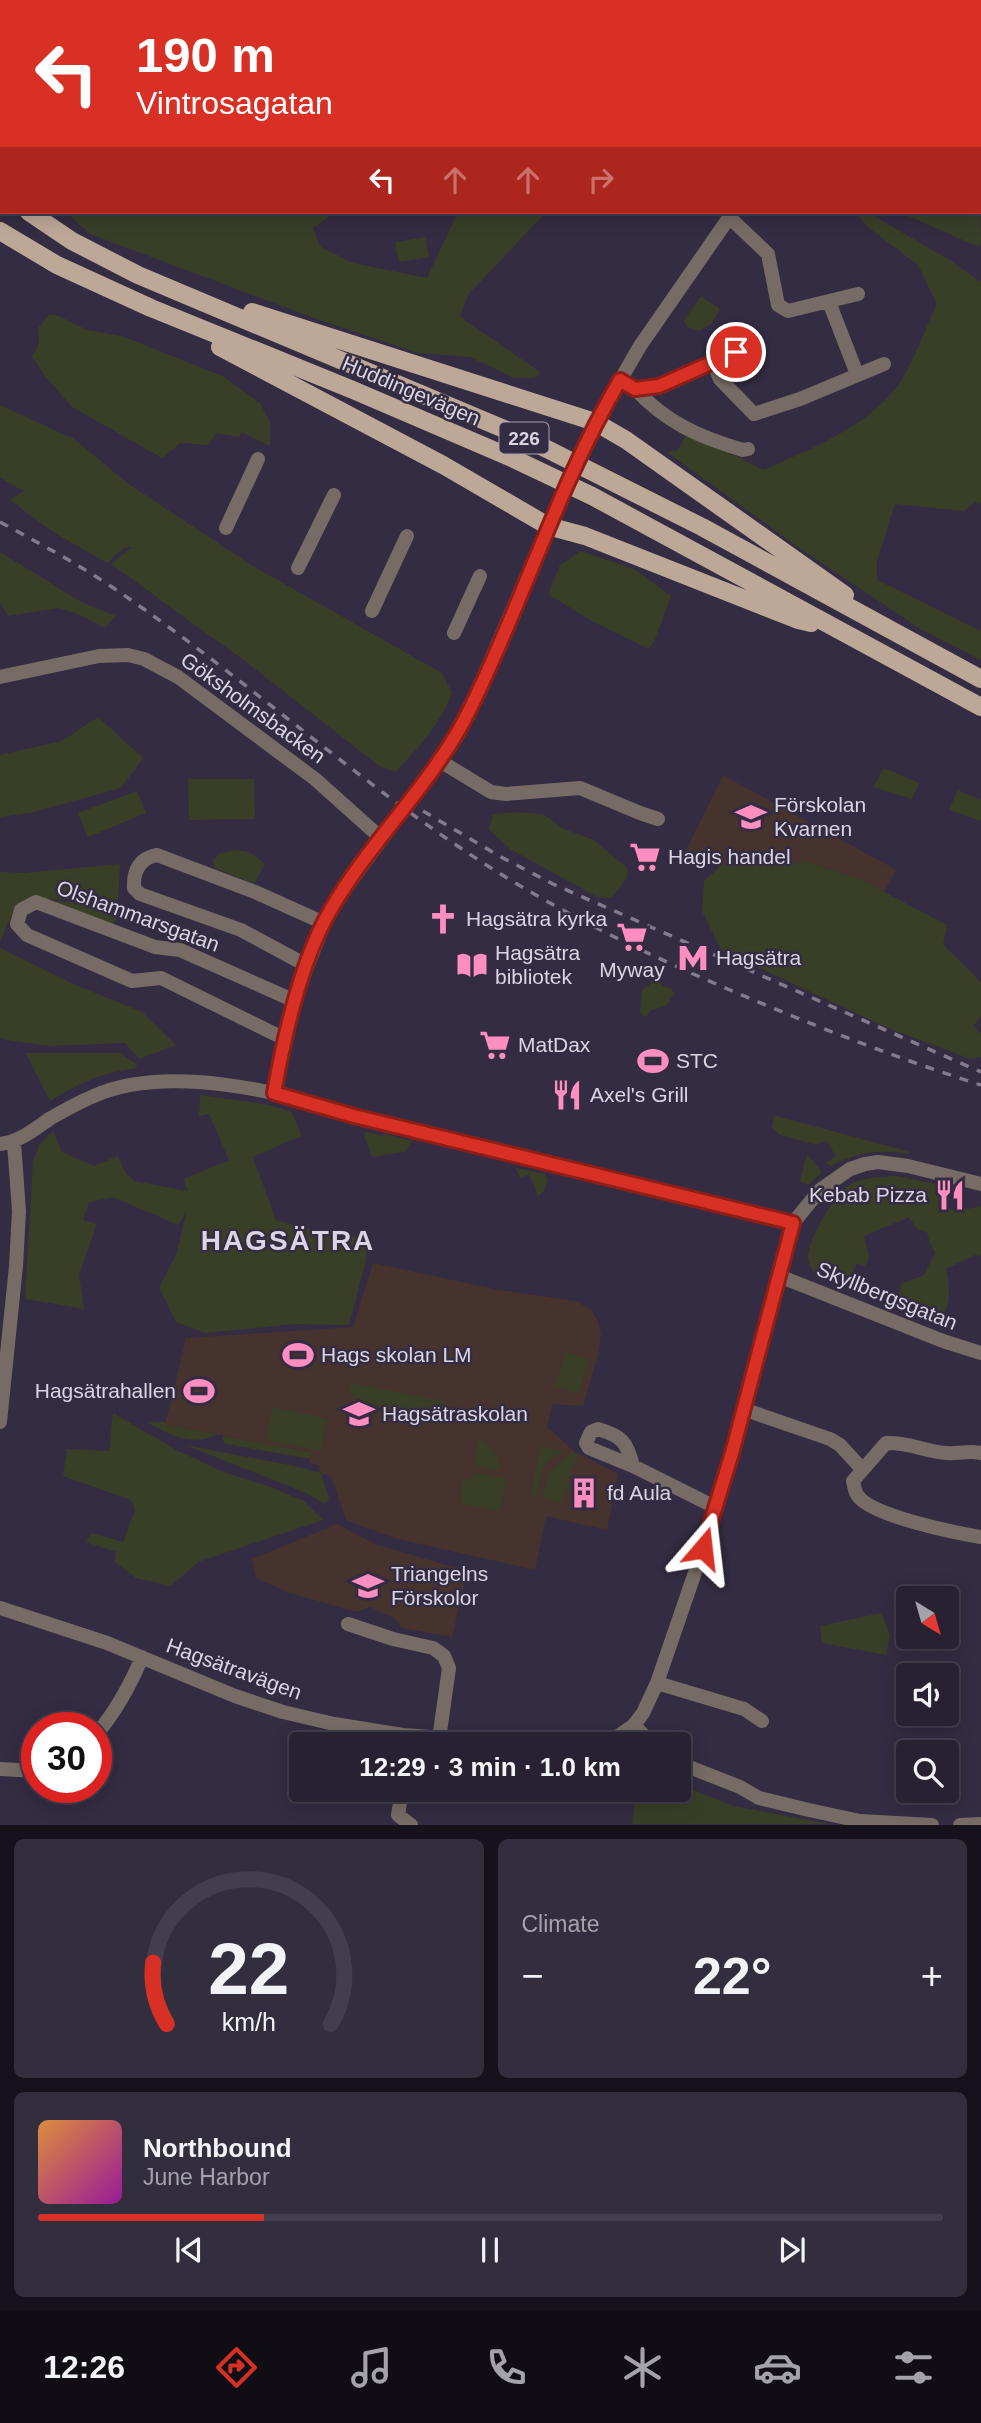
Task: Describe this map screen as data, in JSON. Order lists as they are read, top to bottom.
{
  "streets": {
    "main road": ["Huddingevägen", "226"],
    "street": [
      "Göksholmsbacken",
      "Olshammarsgatan",
      "Skyllbergsgatan",
      "Hagsätravägen"
    ]
  },
  "districts": ["HAGSÄTRA"],
  "places": {
    "school or university": ["Förskolan Kvarnen", "Hagsätraskolan", "Triangelns Förskolor"],
    "supermarket": ["Hagis handel", "Myway", "MatDax"],
    "church": ["Hagsätra kyrka"],
    "metro station": ["Hagsätra"],
    "library": ["Hagsätra bibliotek"],
    "sports": ["STC", "Hags skolan LM", "Hagsätrahallen"],
    "restaurant": ["Axel's Grill", "Kebab Pizza"],
    "building": ["fd Aula"]
  },
  "north": "bottom right",
  "page": {
    "turn": ["190 m", "Vintrosagatan"],
    "limit": "30",
    "trip": "12:29 · 3 min · 1.0 km",
    "tile": "Climate",
    "heat": ["−", "22°", "+"],
    "song": ["Northbound", "June Harbor"],
    "tabs": "12:26",
    "gauge": ["22", "km/h"]
  }
}
